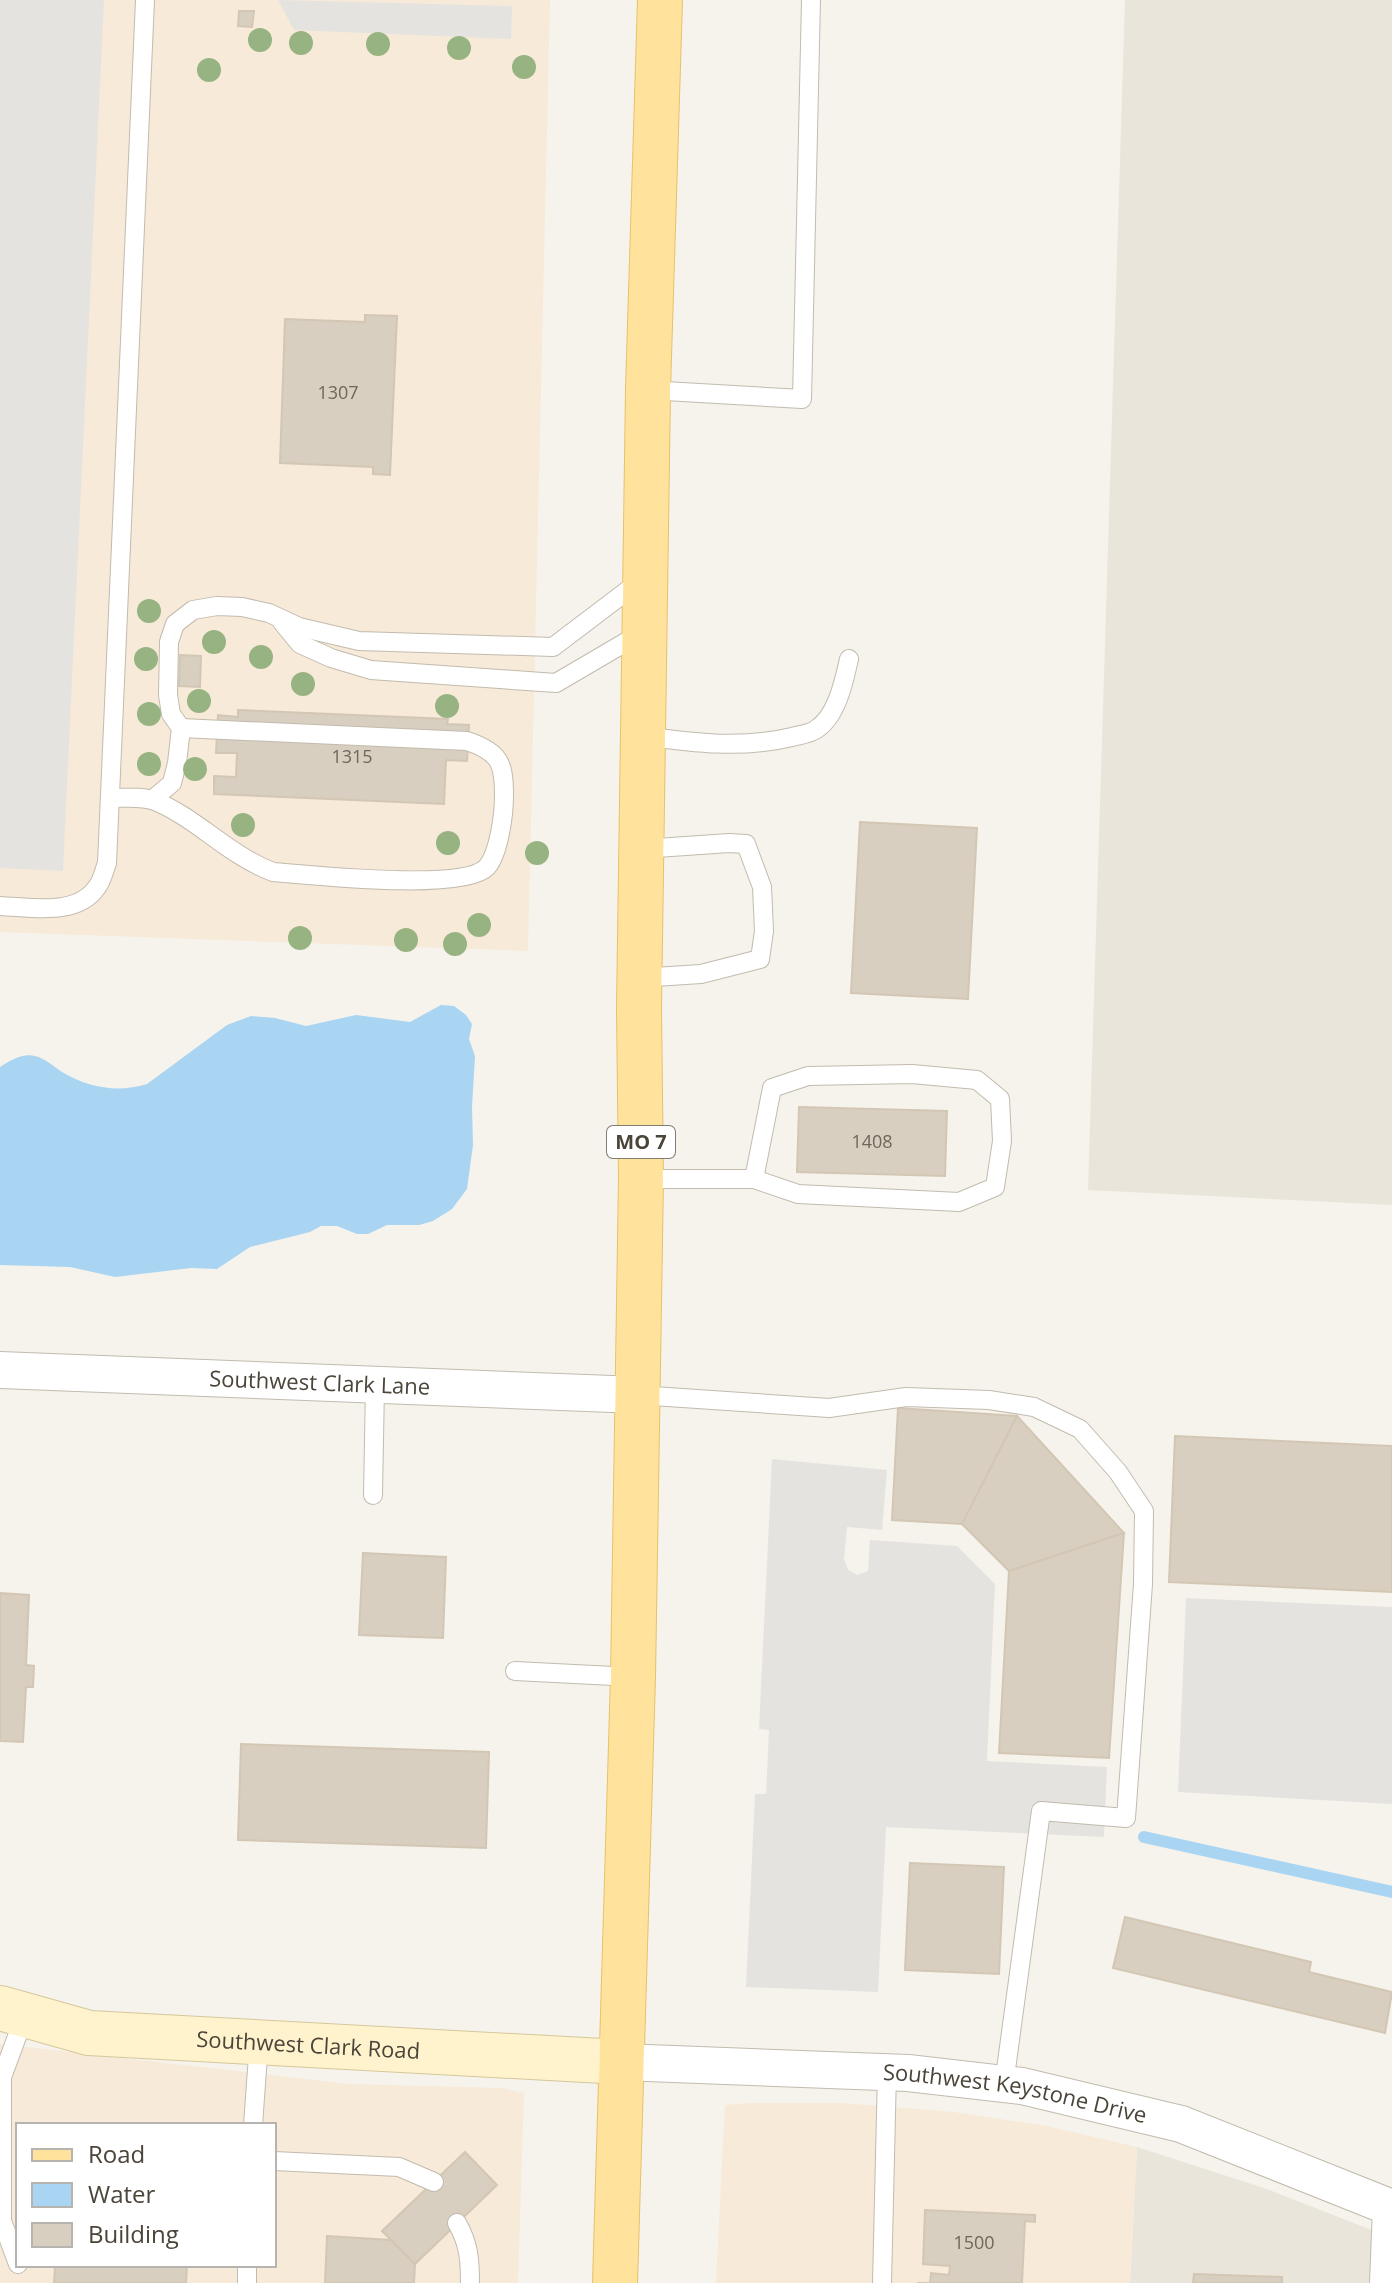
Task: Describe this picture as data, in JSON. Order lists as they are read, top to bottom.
{
  "streets": {
    "main road": ["MO 7"],
    "street": ["Southwest Clark Lane", "Southwest Clark Road", "Southwest Keystone Drive"]
  },
  "crossings": [
    ["MO 7", "Southwest Clark Lane"],
    ["MO 7", "Southwest Clark Road"],
    ["MO 7", "Southwest Keystone Drive"],
    ["Southwest Clark Road", "Southwest Keystone Drive"]
  ],
  "house_numbers": [
    "1307",
    "1315",
    "1408",
    "1500"
  ],
  "legend": ["Road", "Water", "Building"]
}
